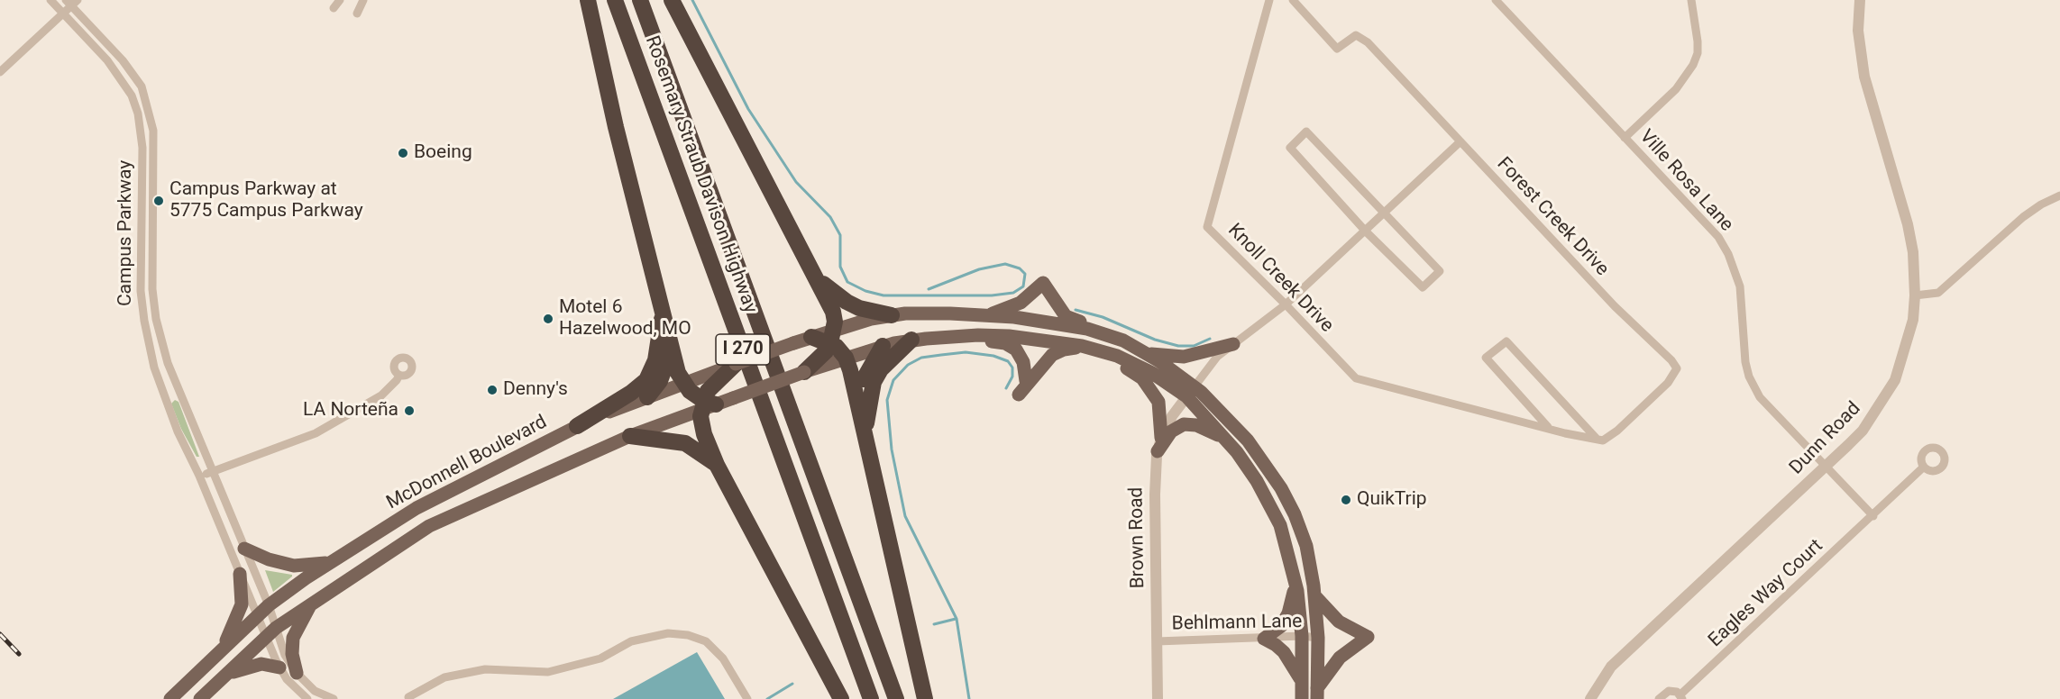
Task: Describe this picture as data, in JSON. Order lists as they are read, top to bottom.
{
  "streets": {
    "highway": ["Rosemary Straub Davison Highway", "I 270"],
    "main road": ["McDonnell Boulevard"],
    "street": [
      "Ville Rosa Lane",
      "Forest Creek Drive",
      "Campus Parkway",
      "Knoll Creek Drive",
      "Dunn Road",
      "Brown Road",
      "Eagles Way Court",
      "Behlmann Lane"
    ]
  },
  "crossings": [
    ["Ville Rosa Lane", "Dunn Road"],
    ["Campus Parkway", "McDonnell Boulevard"],
    ["McDonnell Boulevard", "Brown Road"],
    ["Brown Road", "Behlmann Lane"]
  ],
  "places": [
    "Boeing",
    "Campus Parkway at 5775 Campus Parkway",
    "Motel 6 Hazelwood, MO",
    "Denny's",
    "LA Norteña",
    "QuikTrip"
  ]
}
